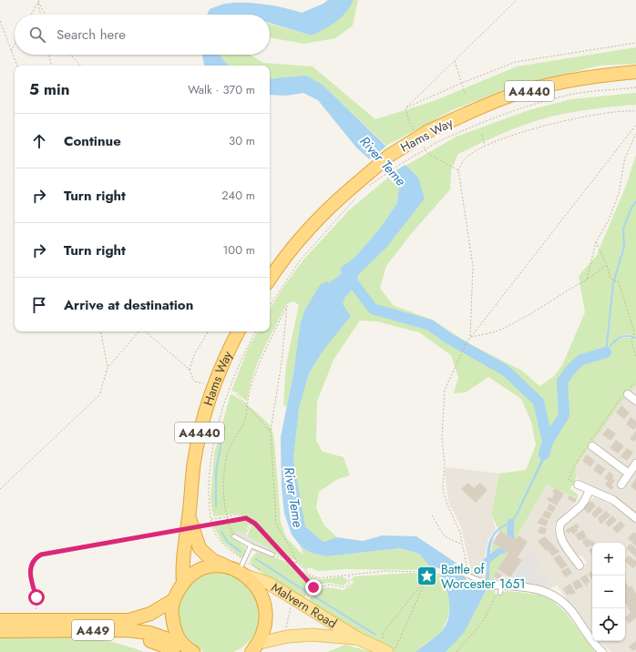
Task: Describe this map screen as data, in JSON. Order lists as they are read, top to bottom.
{
  "streets": {
    "highway": ["A4440", "Hams Way", "A449"],
    "main road": ["Malvern Road"]
  },
  "crossings": [
    ["Hams Way", "Malvern Road"]
  ],
  "water": ["River Teme"],
  "places": {
    "place": ["Battle of Worcester 1651"]
  },
  "page": {
    "search": "Search here",
    "heading": ["5 min", "Walk · 370 m"],
    "list": [
      ["Continue", "30 m"],
      ["Turn right", "240 m"],
      ["Turn right", "100 m"],
      "Arrive at destination"
    ],
    "map_buttons": ["+", "−"]
  }
}
